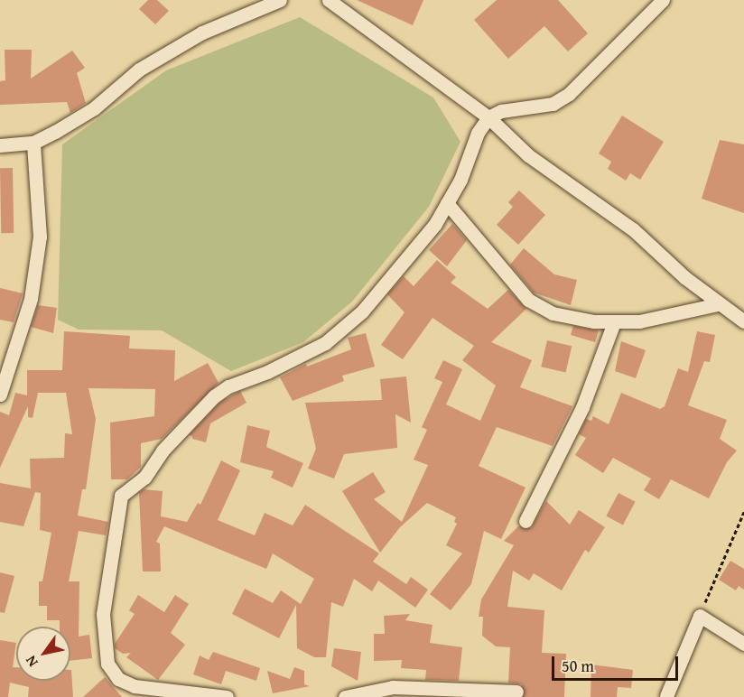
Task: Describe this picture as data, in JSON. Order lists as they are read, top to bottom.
{
  "scale_bar": "50 m",
  "north": "bottom left"
}
